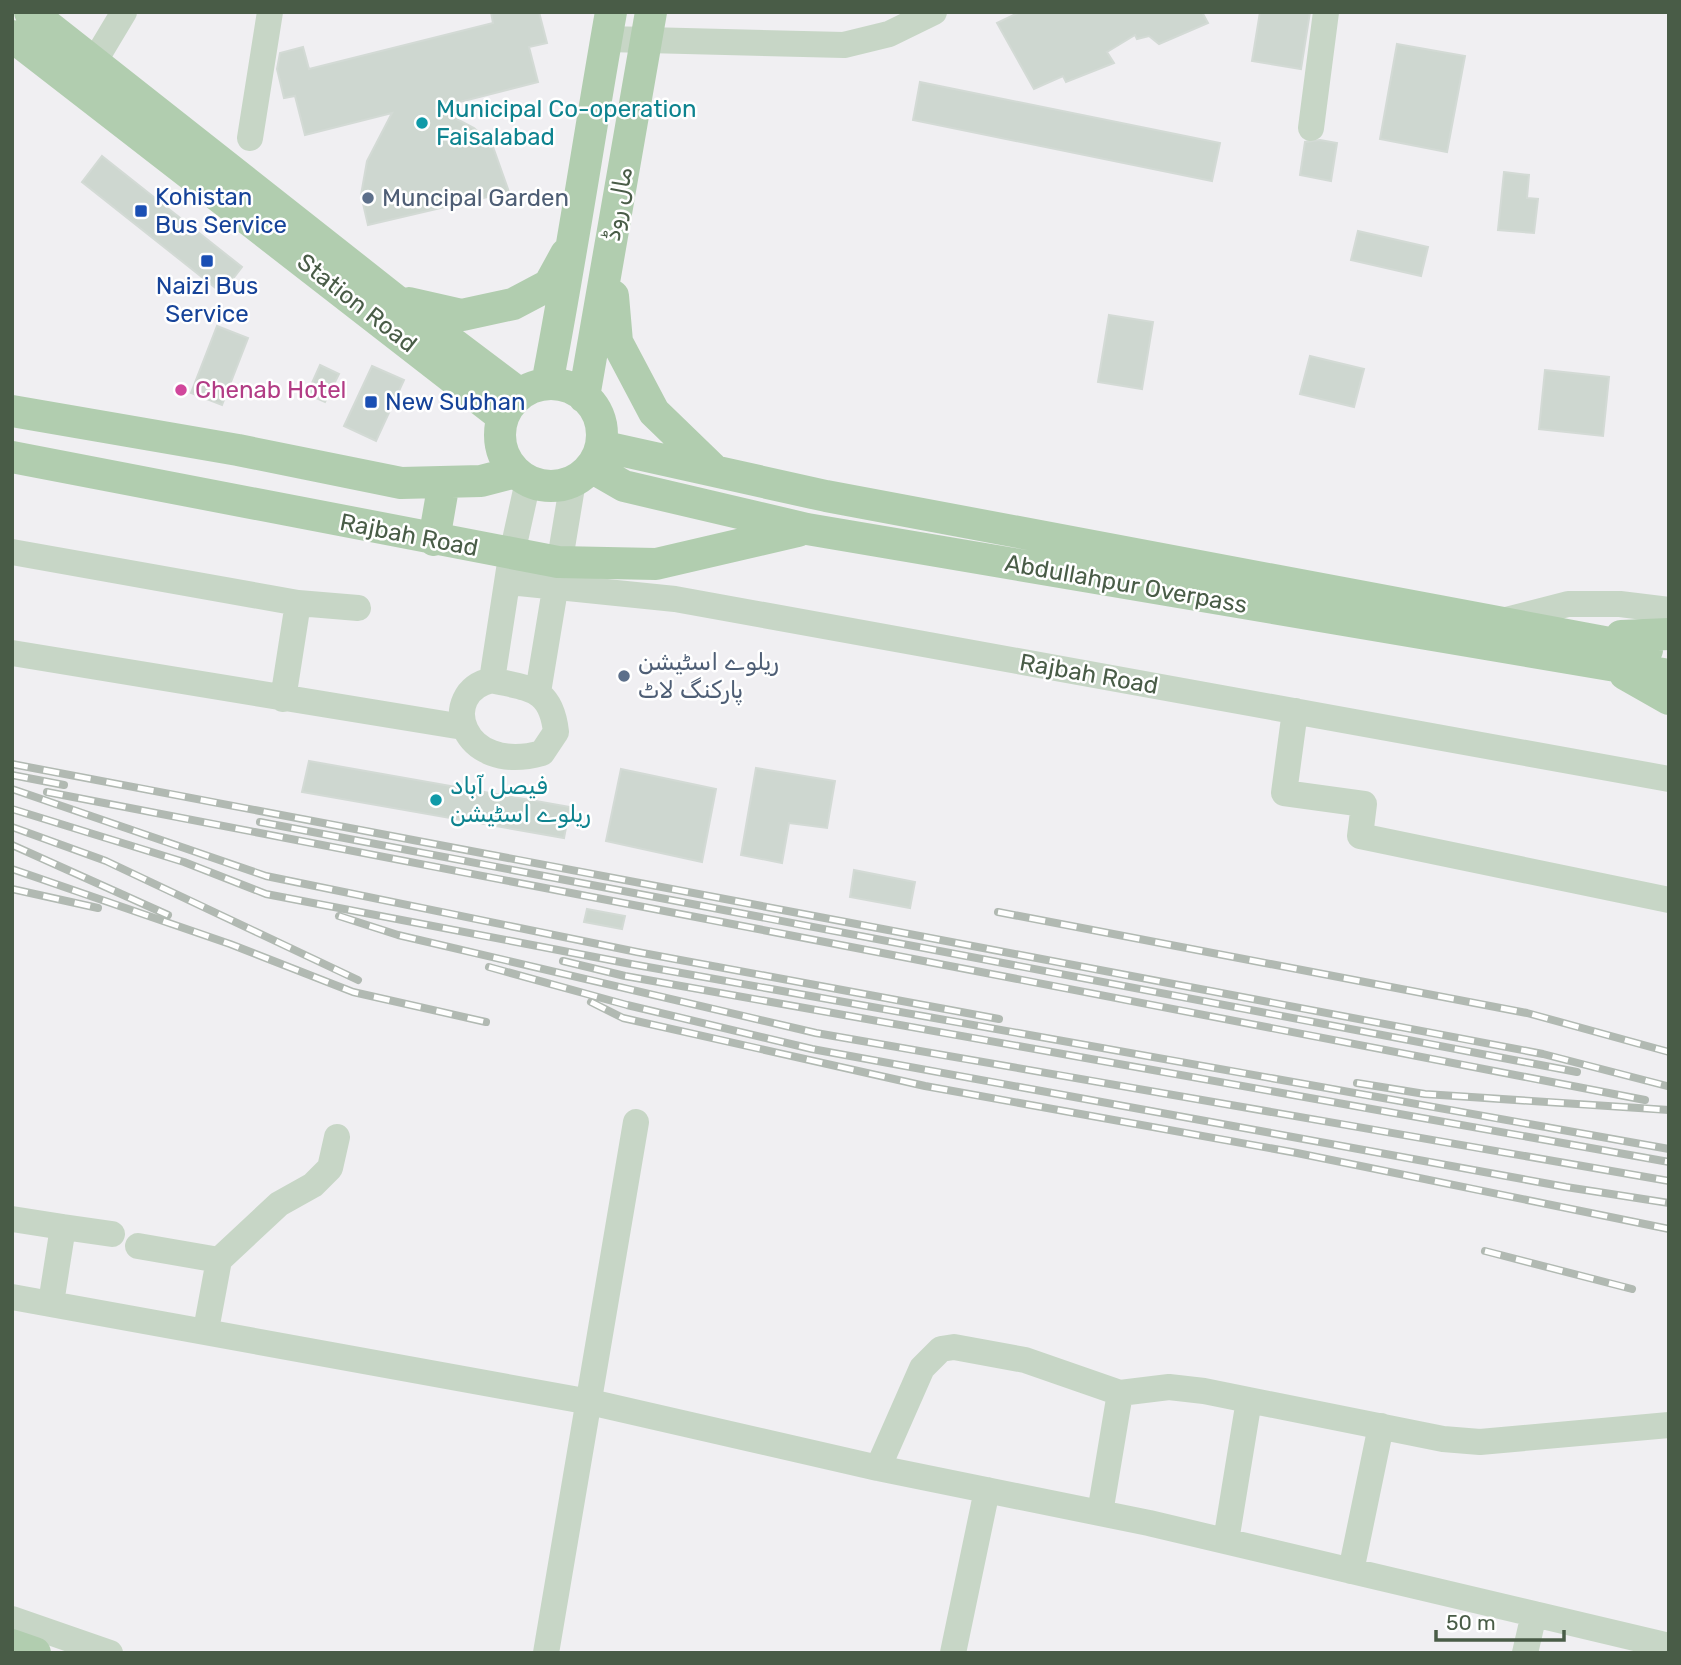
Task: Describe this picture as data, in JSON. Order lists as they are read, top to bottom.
{
  "streets": {
    "main road": [
      "مال روڈ",
      "Station Road",
      "Rajbah Road",
      "Abdullahpur Overpass"
    ]
  },
  "crossings": [
    ["مال روڈ", "Station Road"],
    ["مال روڈ", "Rajbah Road"],
    ["مال روڈ", "Abdullahpur Overpass"],
    ["Station Road", "Rajbah Road"],
    ["Station Road", "Abdullahpur Overpass"],
    ["Rajbah Road", "Abdullahpur Overpass"]
  ],
  "places": {
    "other": [
      "Municipal Co-operation Faisalabad",
      "Muncipal Garden",
      "Chenab Hotel",
      "ریلوے اسٹیشن پارکنگ لاٹ",
      "فیصل آباد ریلوے اسٹیشن"
    ],
    "transit": ["Kohistan Bus Service", "Naizi Bus Service", "New Subhan"]
  },
  "scale_bar": "50 m"
}
